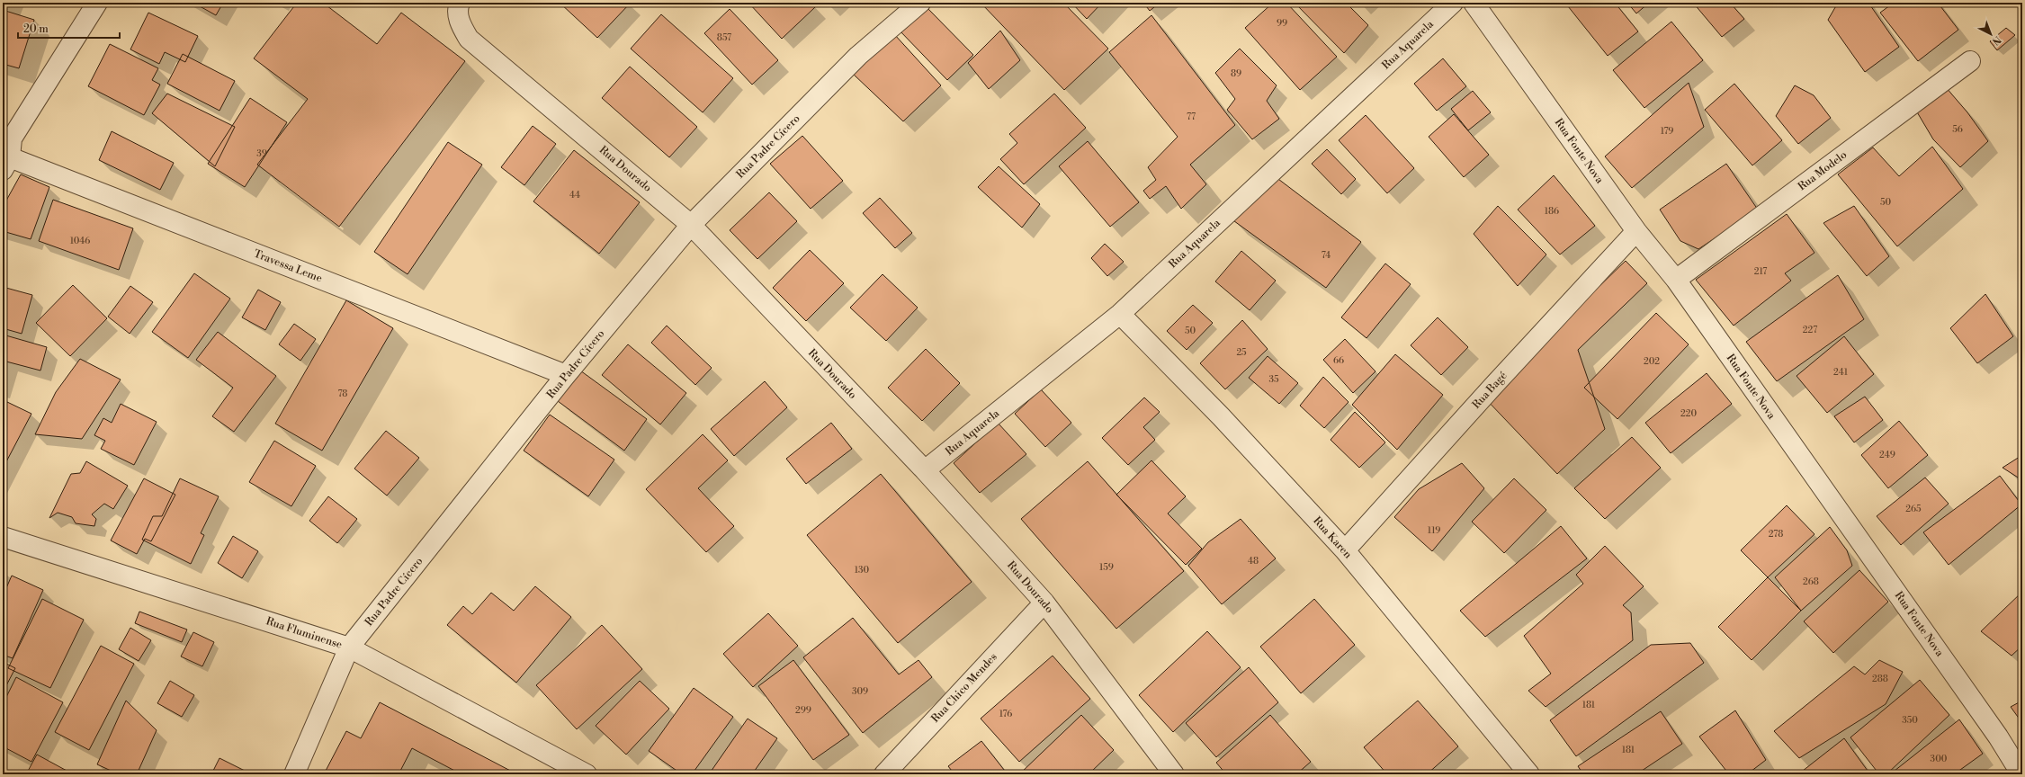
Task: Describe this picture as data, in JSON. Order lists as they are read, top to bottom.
{
  "streets": {
    "street": [
      "Rua Aquarela",
      "Rua Padre Cícero",
      "Rua Fonte Nova",
      "Rua Dourado",
      "Rua Modelo",
      "Travessa Leme",
      "Rua Bagé",
      "Rua Karen",
      "Rua Fluminense",
      "Rua Chico Mendes"
    ]
  },
  "crossings": [
    ["Rua Aquarela", "Rua Dourado"],
    ["Rua Aquarela", "Rua Karen"],
    ["Rua Padre Cícero", "Rua Dourado"],
    ["Rua Padre Cícero", "Travessa Leme"],
    ["Rua Padre Cícero", "Rua Fluminense"],
    ["Rua Fonte Nova", "Rua Modelo"],
    ["Rua Fonte Nova", "Rua Bagé"],
    ["Rua Dourado", "Rua Chico Mendes"],
    ["Rua Bagé", "Rua Karen"]
  ],
  "house_numbers": [
    "99",
    "857",
    "89",
    "77",
    "56",
    "179",
    "39",
    "44",
    "50",
    "186",
    "1046",
    "74",
    "217",
    "227",
    "50",
    "25",
    "66",
    "202",
    "241",
    "35",
    "78",
    "220",
    "249",
    "265",
    "119",
    "278",
    "48",
    "159",
    "130",
    "268",
    "288",
    "309",
    "181",
    "299",
    "176",
    "350",
    "181",
    "300"
  ],
  "scale_bar": "20 m",
  "north": "bottom right"
}
